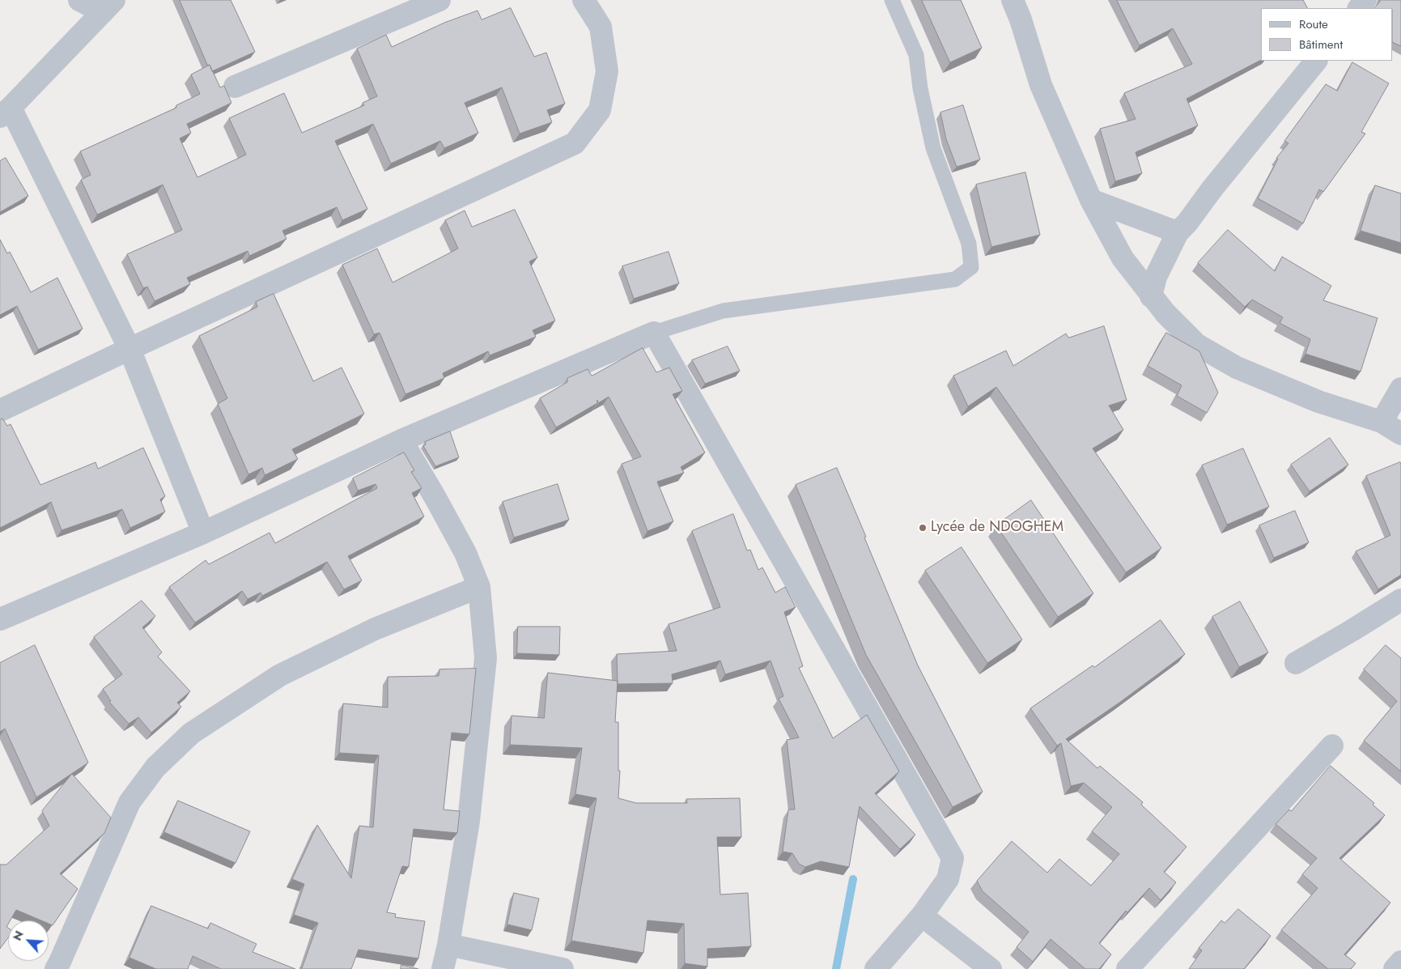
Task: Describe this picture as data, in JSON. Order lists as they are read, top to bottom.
{
  "places": ["Lycée de NDOGHEM"],
  "legend": ["Route", "Bâtiment"],
  "north": "top left"
}
